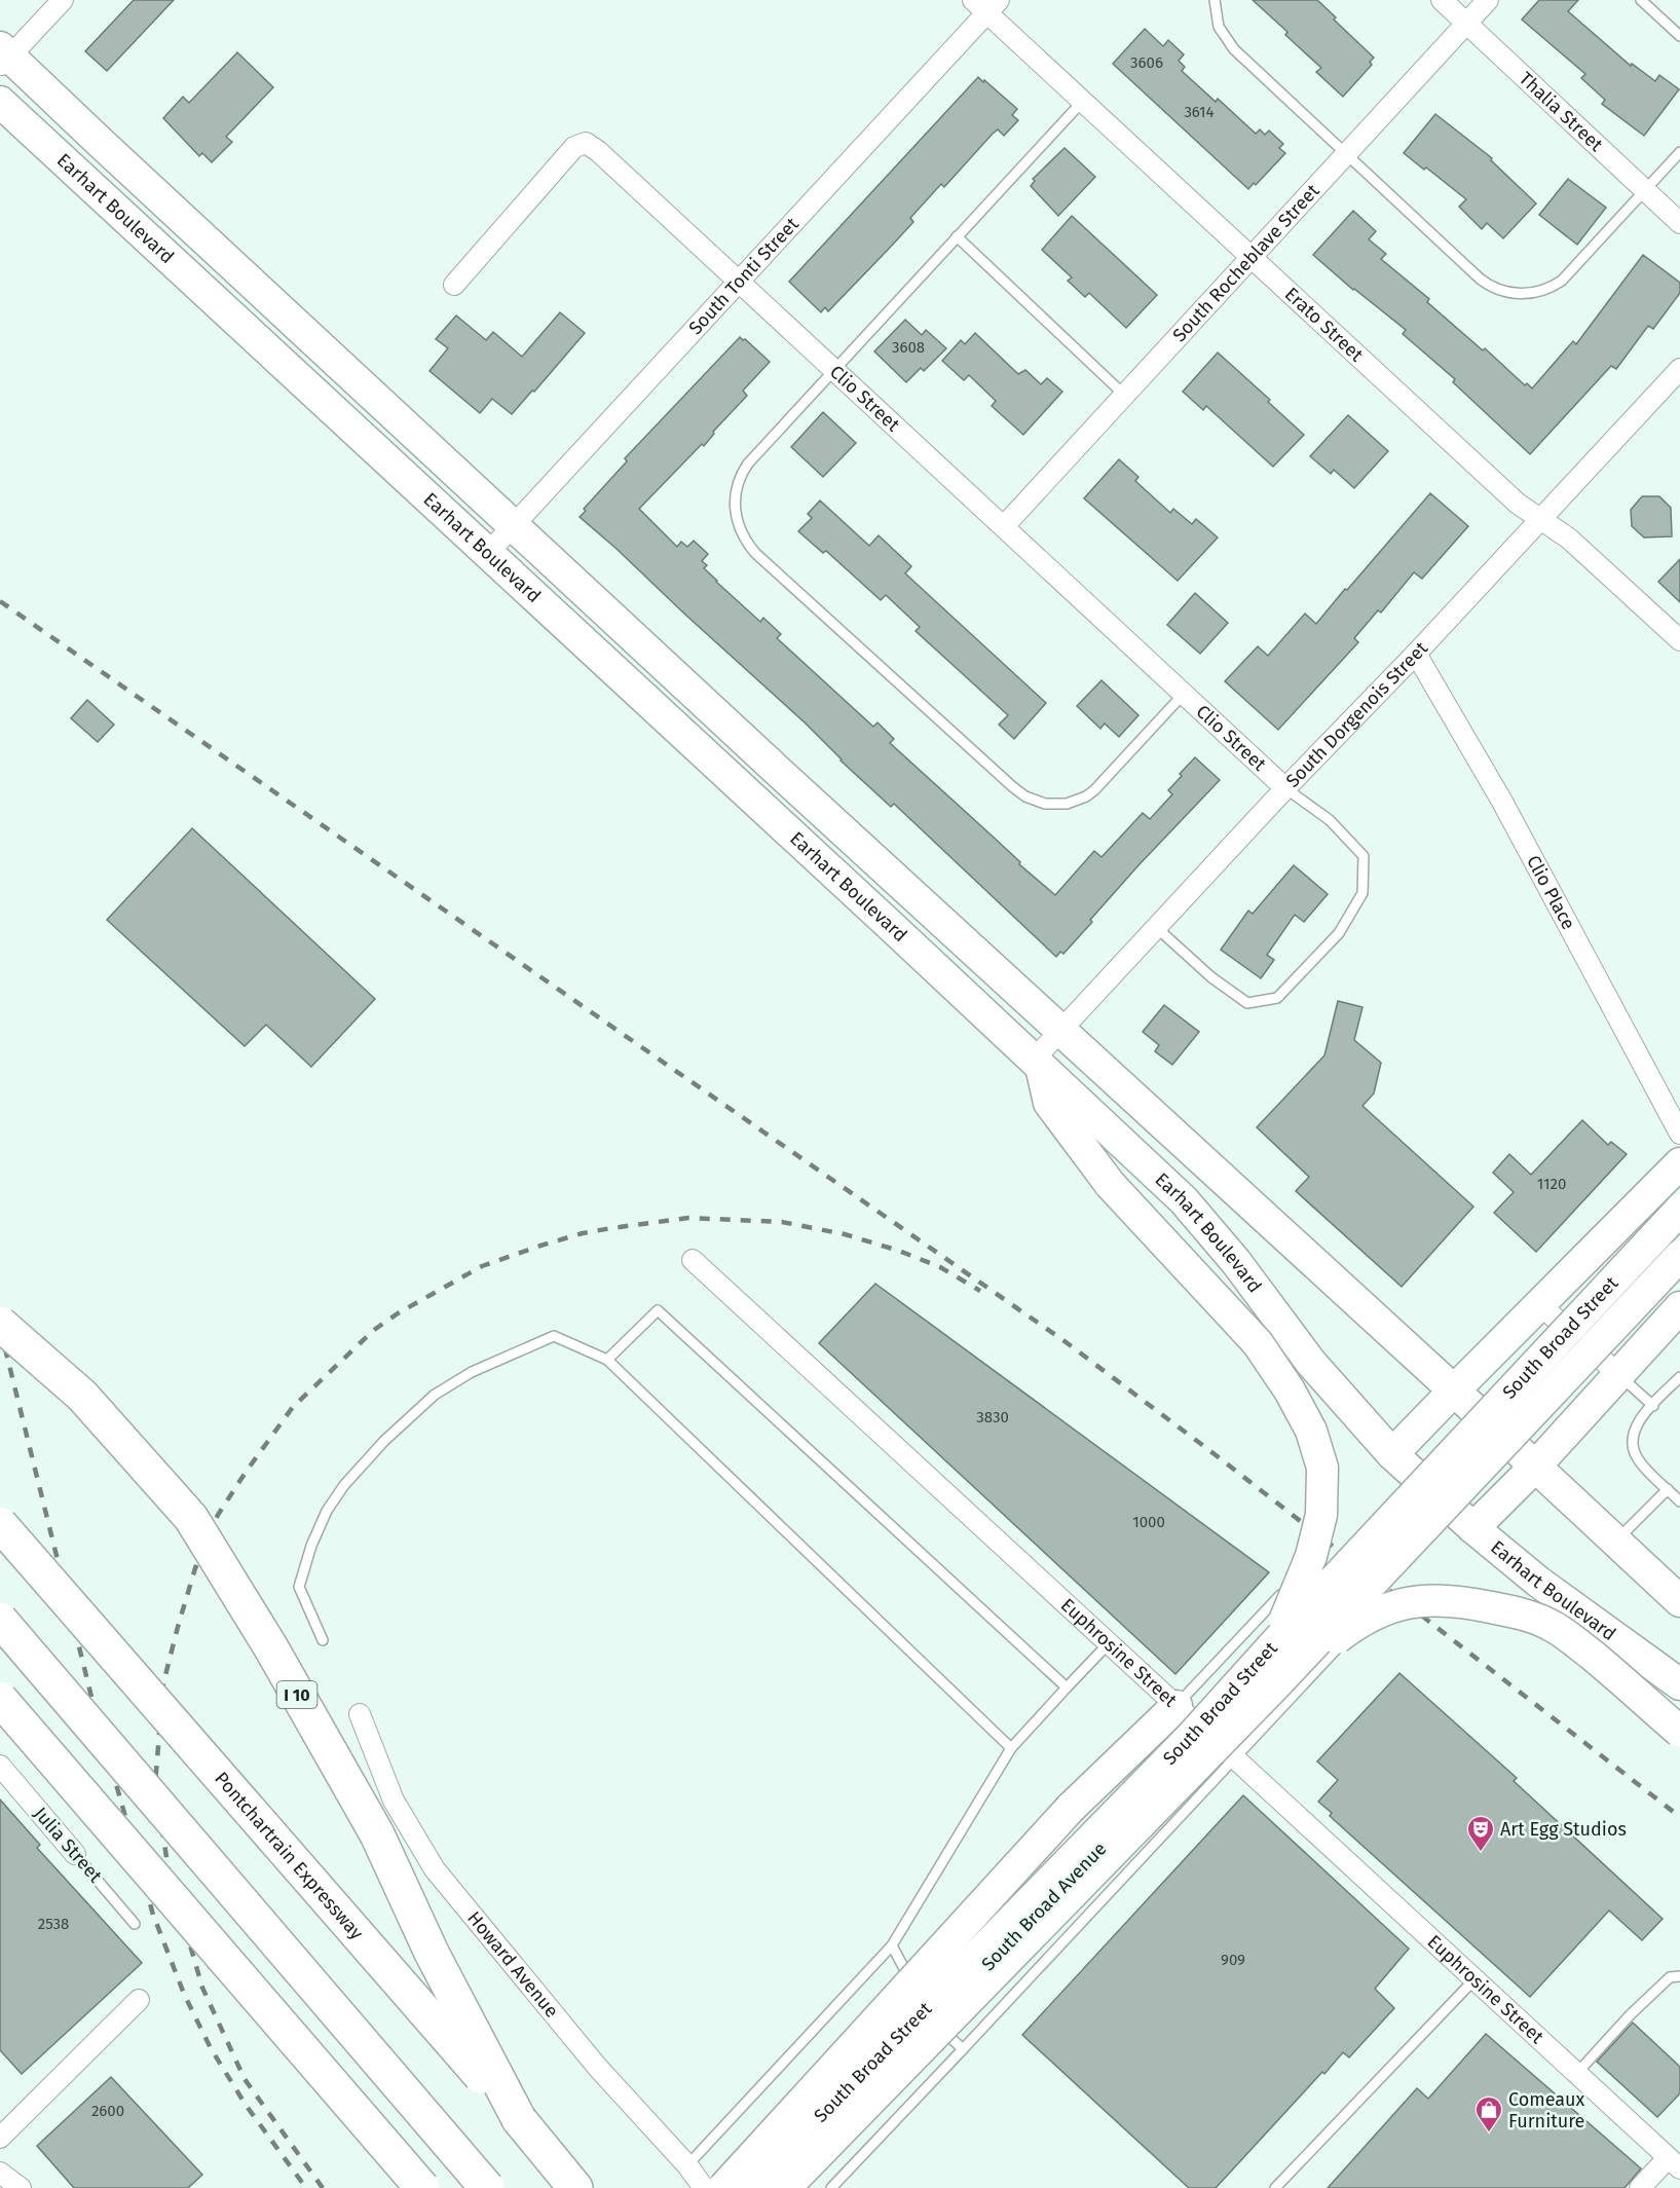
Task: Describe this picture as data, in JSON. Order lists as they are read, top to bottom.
{
  "streets": {
    "highway": ["I 10", "Pontchartrain Expressway"],
    "main road": ["Earhart Boulevard", "South Broad Street"],
    "street": [
      "Thalia Street",
      "South Rocheblave Street",
      "South Tonti Street",
      "Erato Street",
      "Clio Street",
      "South Dorgenois Street",
      "Clio Place",
      "Euphrosine Street",
      "Julia Street",
      "South Broad Avenue",
      "Howard Avenue"
    ]
  },
  "crossings": [
    ["Thalia Street", "South Rocheblave Street"],
    ["Earhart Boulevard", "South Tonti Street"],
    ["Earhart Boulevard", "South Dorgenois Street"],
    ["South Rocheblave Street", "Erato Street"],
    ["South Rocheblave Street", "Clio Street"],
    ["South Tonti Street", "Erato Street"],
    ["South Tonti Street", "Clio Street"],
    ["Erato Street", "South Dorgenois Street"],
    ["Clio Street", "South Dorgenois Street"],
    ["South Dorgenois Street", "Clio Place"],
    ["Euphrosine Street", "South Broad Avenue"],
    ["I 10", "Pontchartrain Expressway"]
  ],
  "places": {
    "theatre": ["Art Egg Studios"],
    "shop": ["Comeaux Furniture"]
  },
  "house_numbers": [
    "3606",
    "3614",
    "3608",
    "1120",
    "3830",
    "1000",
    "2538",
    "909",
    "2600"
  ]
}
